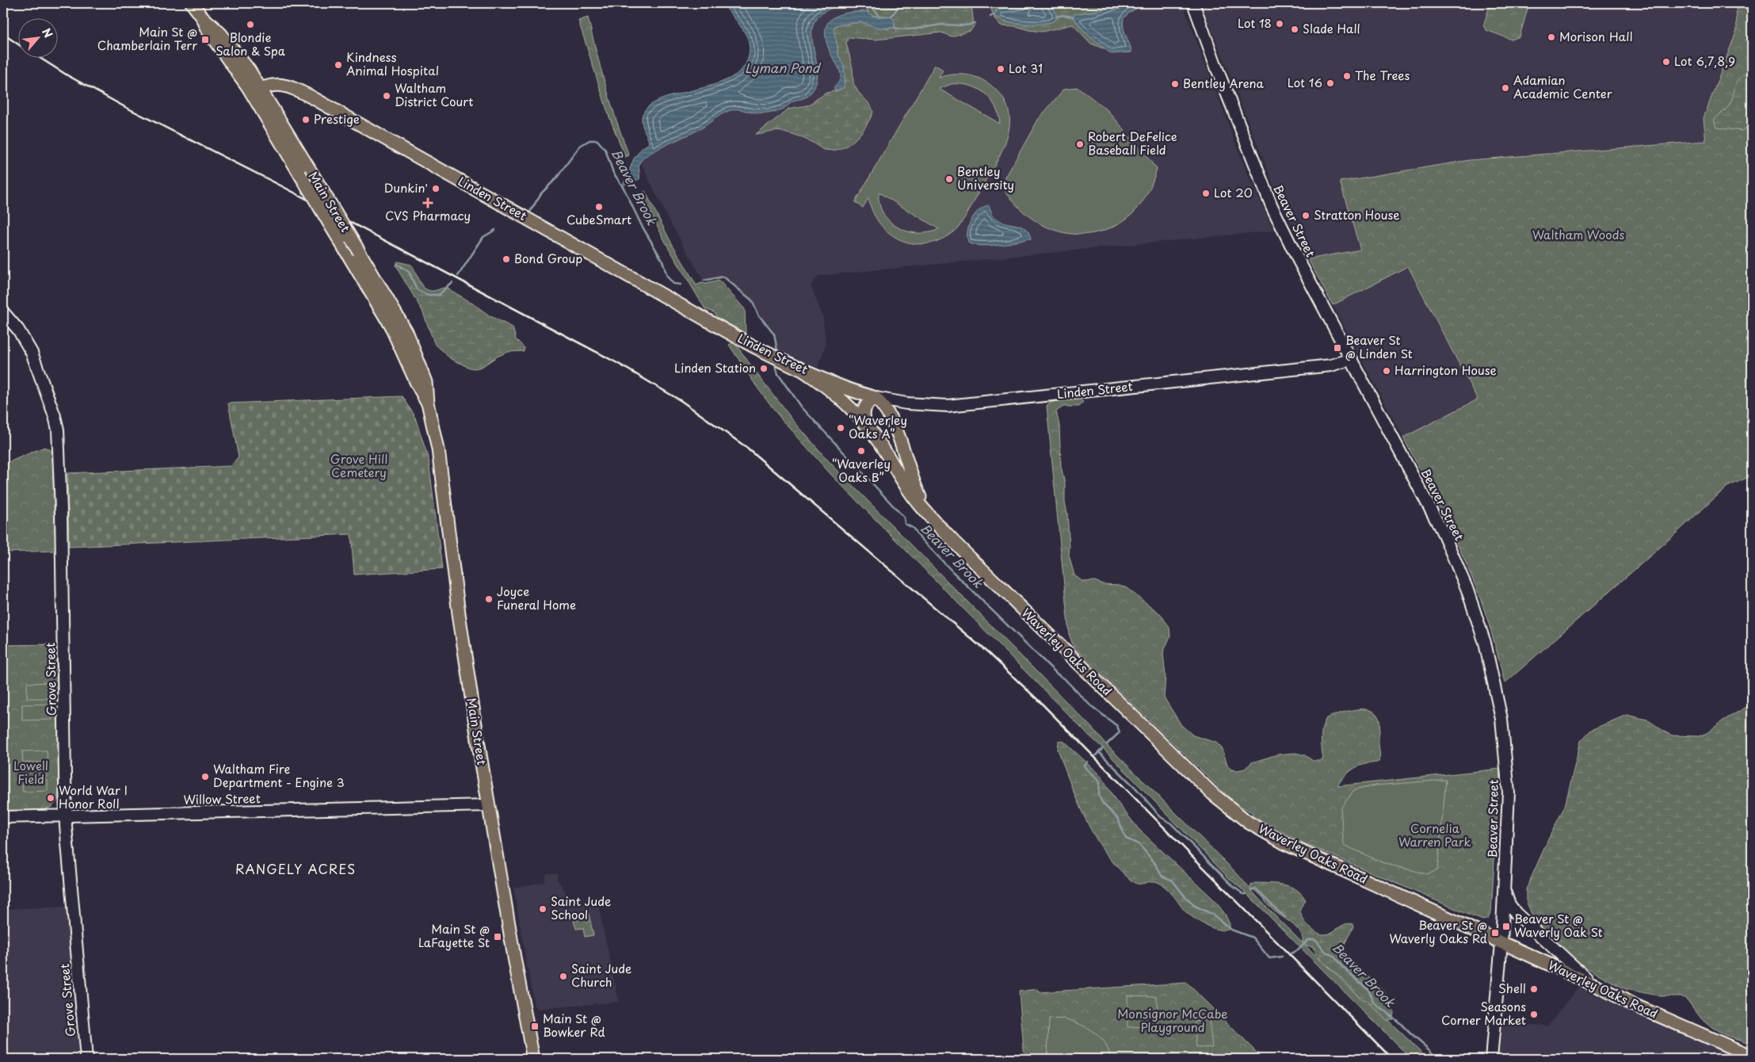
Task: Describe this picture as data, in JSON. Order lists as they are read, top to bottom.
{
  "streets": {
    "main road": ["Linden Street", "Main Street", "Waverley Oaks Road"],
    "street": ["Beaver Street", "Grove Street", "Willow Street"]
  },
  "crossings": [
    ["Linden Street", "Main Street"],
    ["Linden Street", "Beaver Street"],
    ["Linden Street", "Waverley Oaks Road"],
    ["Main Street", "Willow Street"],
    ["Beaver Street", "Waverley Oaks Road"],
    ["Grove Street", "Willow Street"]
  ],
  "districts": ["RANGELY ACRES"],
  "water": ["Lyman Pond", "Beaver Brook"],
  "parks": [
    "Waltham Woods",
    "Grove Hill Cemetery",
    "Lowell Field",
    "Cornelia Warren Park",
    "Monsignor McCabe Playground"
  ],
  "places": {
    "other": [
      "Lot 18",
      "Blondie Salon & Spa",
      "Slade Hall",
      "Morison Hall",
      "Lot 6,7,8,9",
      "Kindness Animal Hospital",
      "Lot 31",
      "The Trees",
      "Lot 16",
      "Bentley Arena",
      "Adamian Academic Center",
      "Waltham District Court",
      "Prestige",
      "Robert DeFelice Baseball Field",
      "Bentley University",
      "Dunkin'",
      "Lot 20",
      "CubeSmart",
      "Stratton House",
      "Bond Group",
      "Linden Station",
      "Harrington House",
      "“Waverley Oaks A”",
      "“Waverley Oaks B”",
      "Joyce Funeral Home",
      "Waltham Fire Department - Engine 3",
      "World War I Honor Roll",
      "Saint Jude School",
      "Saint Jude Church",
      "Shell",
      "Seasons Corner Market"
    ],
    "transit": [
      "Main St @ Chamberlain Terr",
      "Beaver St @ Linden St",
      "Beaver St @ Waverly Oak St",
      "Beaver St @ Waverly Oaks Rd",
      "Main St @ LaFayette St",
      "Main St @ Bowker Rd"
    ],
    "health": ["CVS Pharmacy"]
  },
  "north": "top right"
}
